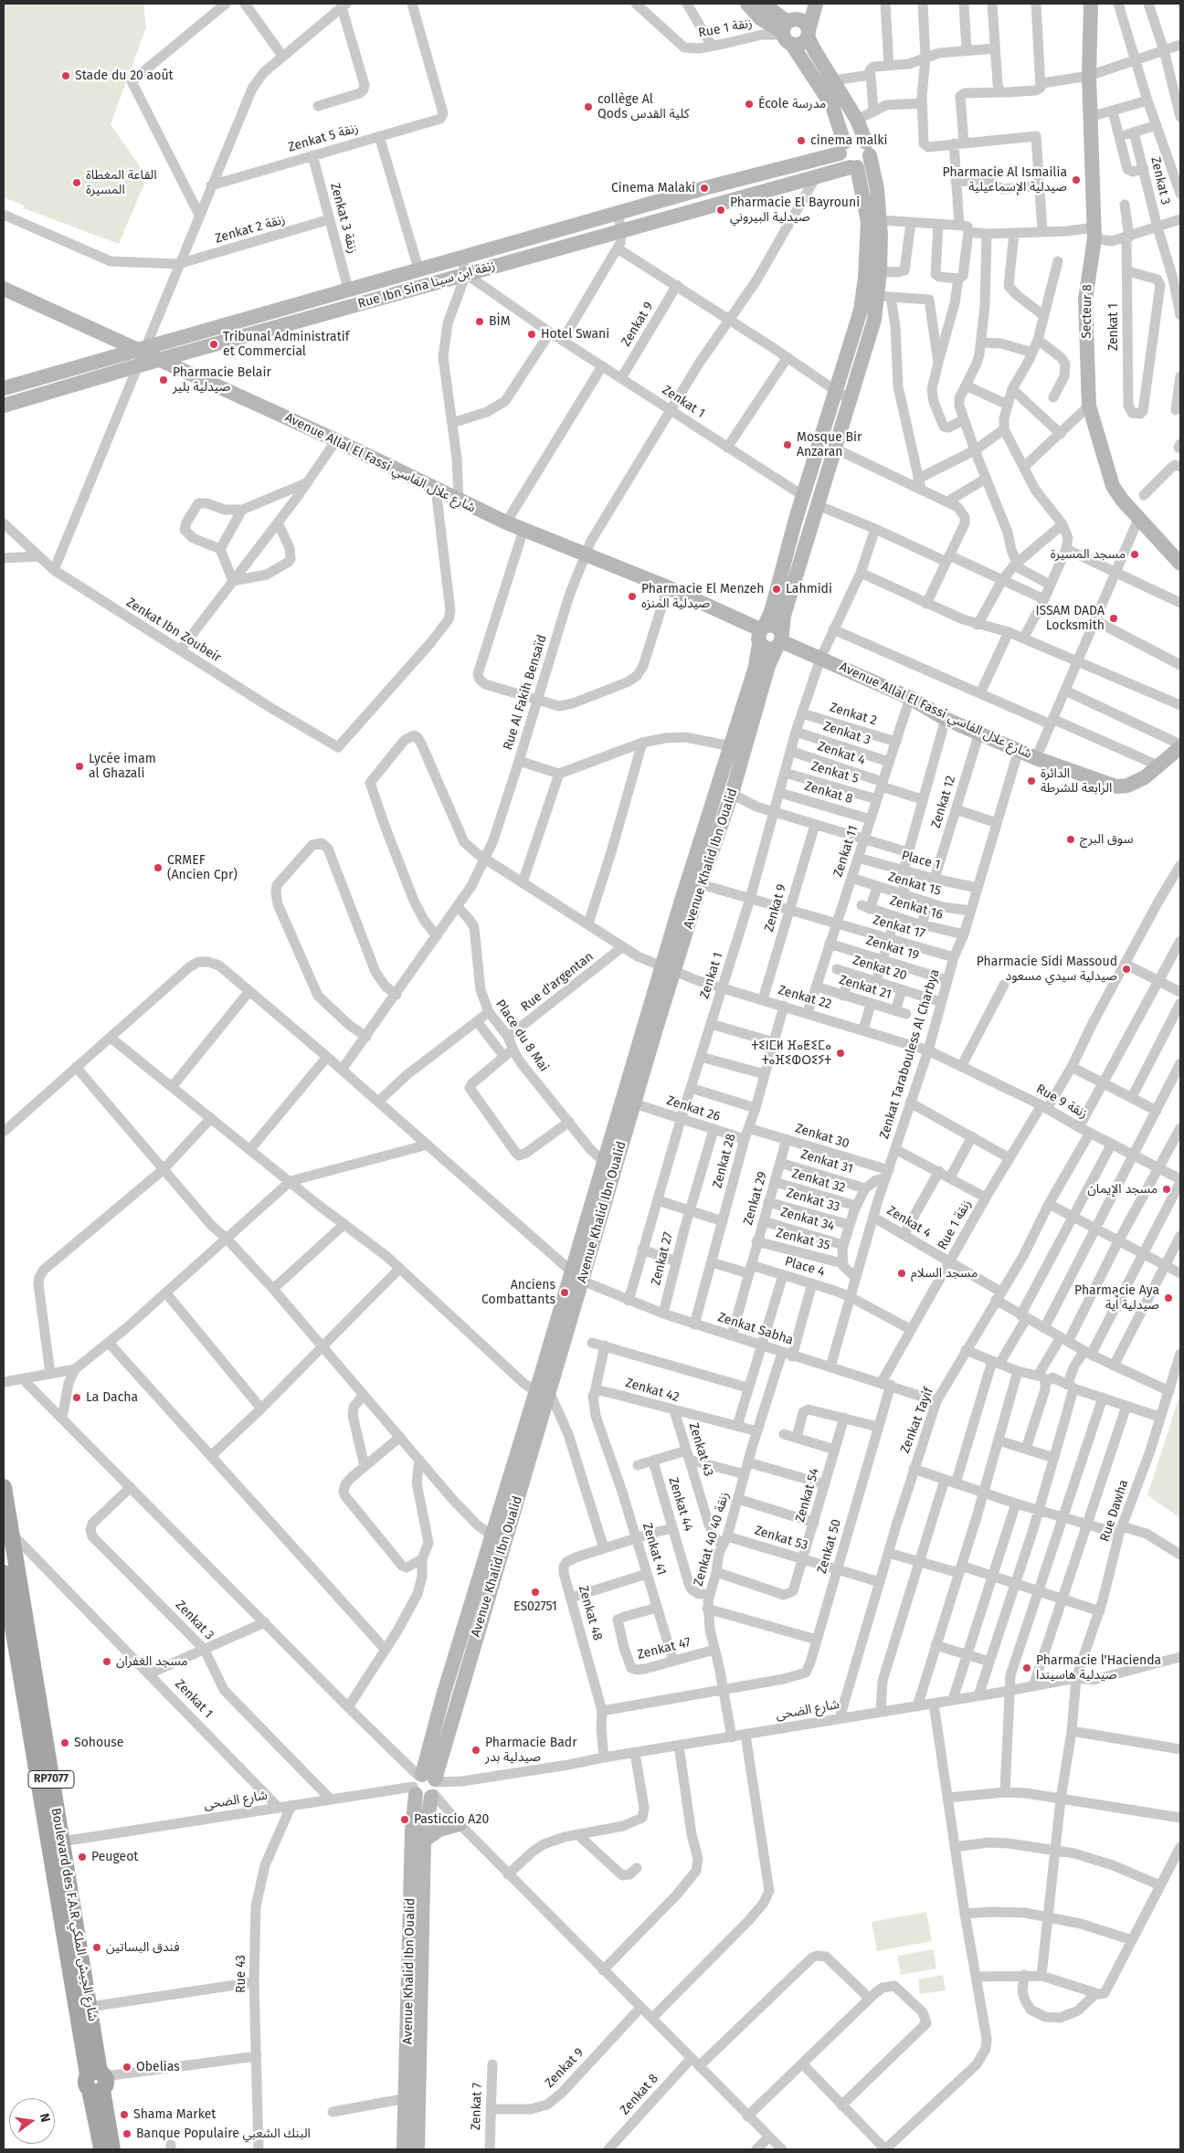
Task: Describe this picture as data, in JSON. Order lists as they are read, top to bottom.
{
  "streets": {
    "main road": [
      "Rue Ibn Sina زنقة ابن سينا",
      "Secteur 8",
      "Avenue Allal El Fassi شارع علال الفاسي",
      "Avenue Khalid Ibn Oualid",
      "RP7077",
      "Boulevard des F.A.R شارع الجيش الملكي"
    ],
    "street": [
      "Rue 1 زنقة",
      "Zenkat 5 زنقة",
      "Zenkat 3",
      "Zenkat 3 زنقة",
      "Zenkat 2 زنقة",
      "Zenkat 9",
      "Zenkat 1",
      "Zenkat Ibn Zoubeir",
      "Rue Al Fakih Bensaïd",
      "Zenkat 2",
      "Zenkat 4",
      "Zenkat 5",
      "Zenkat 8",
      "Zenkat 12",
      "Zenkat 11",
      "Place 1",
      "Zenkat 15",
      "Zenkat 16",
      "Zenkat 17",
      "Zenkat 19",
      "Zenkat 20",
      "Rue d'argentan",
      "Zenkat 21",
      "Zenkat 22",
      "Place du 8 Mai",
      "Zenkat Tarabouless Al Charbya",
      "Rue 9 زنقة",
      "Zenkat 26",
      "Zenkat 30",
      "Zenkat 28",
      "Zenkat 31",
      "Zenkat 32",
      "Zenkat 29",
      "Zenkat 33",
      "Zenkat 34",
      "Zenkat 35",
      "Zenkat 27",
      "Place 4",
      "Zenkat Sabha",
      "Zenkat 42",
      "Zenkat Tayif",
      "Zenkat 43",
      "Zenkat 54",
      "Zenkat 44",
      "Rue Dawha",
      "Zenkat 53",
      "Zenkat 40 زنقة 40",
      "Zenkat 50",
      "Zenkat 41",
      "Zenkat 48",
      "Zenkat 47",
      "شارع الضحى",
      "Rue 43",
      "Zenkat 7"
    ]
  },
  "crossings": [
    ["Rue 1 زنقة", "Zenkat 4"],
    ["Rue 1 زنقة", "Rue 9 زنقة"],
    ["Rue 1 زنقة", "Place 4"],
    ["Rue 1 زنقة", "Zenkat Sabha"],
    ["Rue 1 زنقة", "Zenkat 50"],
    ["Zenkat 5 زنقة", "Zenkat 3 زنقة"],
    ["Zenkat 3", "Zenkat 1"],
    ["Zenkat 3", "Zenkat 11"],
    ["Zenkat 3", "شارع الضحى"],
    ["Zenkat 3 زنقة", "Zenkat 2 زنقة"],
    ["Zenkat 3 زنقة", "Rue Ibn Sina زنقة ابن سينا"],
    ["Rue Ibn Sina زنقة ابن سينا", "Zenkat 1"],
    ["Rue Ibn Sina زنقة ابن سينا", "Avenue Allal El Fassi شارع علال الفاسي"],
    ["Rue Ibn Sina زنقة ابن سينا", "Rue Al Fakih Bensaïd"],
    ["Rue Ibn Sina زنقة ابن سينا", "Avenue Khalid Ibn Oualid"],
    ["Zenkat 9", "Zenkat 1"],
    ["Zenkat 9", "Zenkat 17"],
    ["Zenkat 9", "Zenkat 22"],
    ["Zenkat 9", "Zenkat 7"],
    ["Zenkat 1", "Avenue Allal El Fassi شارع علال الفاسي"],
    ["Zenkat 1", "Rue Al Fakih Bensaïd"],
    ["Zenkat 1", "Zenkat 2"],
    ["Zenkat 1", "Zenkat 4"],
    ["Zenkat 1", "Zenkat 5"],
    ["Zenkat 1", "Zenkat 8"],
    ["Zenkat 1", "Avenue Khalid Ibn Oualid"],
    ["Zenkat 1", "Zenkat 17"],
    ["Zenkat 1", "Zenkat 22"],
    ["Zenkat 1", "Zenkat 26"],
    ["Zenkat 1", "Zenkat Sabha"],
    ["Zenkat 1", "شارع الضحى"],
    ["Zenkat 1", "Boulevard des F.A.R شارع الجيش الملكي"],
    ["Avenue Allal El Fassi شارع علال الفاسي", "Zenkat Ibn Zoubeir"],
    ["Avenue Allal El Fassi شارع علال الفاسي", "Rue Al Fakih Bensaïd"],
    ["Avenue Allal El Fassi شارع علال الفاسي", "Zenkat 12"],
    ["Avenue Allal El Fassi شارع علال الفاسي", "Zenkat 11"],
    ["Avenue Allal El Fassi شارع علال الفاسي", "Avenue Khalid Ibn Oualid"],
    ["Avenue Allal El Fassi شارع علال الفاسي", "Zenkat Tarabouless Al Charbya"],
    ["Rue Al Fakih Bensaïd", "Zenkat 22"],
    ["Rue Al Fakih Bensaïd", "Place du 8 Mai"],
    ["Rue Al Fakih Bensaïd", "Zenkat Sabha"],
    ["Zenkat 2", "Zenkat 11"],
    ["Zenkat 4", "Zenkat 11"],
    ["Zenkat 4", "Zenkat Tarabouless Al Charbya"],
    ["Zenkat 4", "Zenkat Tayif"],
    ["Zenkat 4", "Rue Dawha"],
    ["Zenkat 5", "Zenkat 11"],
    ["Zenkat 8", "Zenkat 11"],
    ["Zenkat 12", "Place 1"],
    ["Zenkat 11", "Place 1"],
    ["Zenkat 11", "Zenkat 15"],
    ["Zenkat 11", "Zenkat 17"],
    ["Zenkat 11", "Zenkat 19"],
    ["Zenkat 11", "Zenkat 21"],
    ["Zenkat 11", "Zenkat 22"],
    ["Avenue Khalid Ibn Oualid", "Zenkat 17"],
    ["Avenue Khalid Ibn Oualid", "Zenkat 22"],
    ["Avenue Khalid Ibn Oualid", "Place du 8 Mai"],
    ["Avenue Khalid Ibn Oualid", "Zenkat 26"],
    ["Avenue Khalid Ibn Oualid", "Zenkat Sabha"],
    ["Avenue Khalid Ibn Oualid", "شارع الضحى"],
    ["Place 1", "Zenkat Tarabouless Al Charbya"],
    ["Zenkat 15", "Zenkat 16"],
    ["Zenkat 15", "Zenkat Tarabouless Al Charbya"],
    ["Zenkat 16", "Zenkat Tarabouless Al Charbya"],
    ["Zenkat 17", "Zenkat Tarabouless Al Charbya"],
    ["Zenkat 19", "Zenkat Tarabouless Al Charbya"],
    ["Zenkat 20", "Zenkat Tarabouless Al Charbya"],
    ["Rue d'argentan", "Zenkat 22"],
    ["Rue d'argentan", "Place du 8 Mai"],
    ["Zenkat 22", "Zenkat Tarabouless Al Charbya"],
    ["Zenkat 22", "Rue 9 زنقة"],
    ["Zenkat 22", "Zenkat 28"],
    ["Zenkat Tarabouless Al Charbya", "Rue 9 زنقة"],
    ["Zenkat Tarabouless Al Charbya", "Zenkat 30"],
    ["Zenkat Tarabouless Al Charbya", "Place 4"],
    ["Zenkat Tarabouless Al Charbya", "Zenkat Sabha"],
    ["Rue 9 زنقة", "Zenkat Tayif"],
    ["Zenkat 26", "Zenkat 28"],
    ["Zenkat 26", "Zenkat 27"],
    ["Zenkat 30", "Zenkat 28"],
    ["Zenkat 30", "Zenkat 29"],
    ["Zenkat 28", "Place 4"],
    ["Zenkat 28", "Zenkat Sabha"],
    ["Zenkat 31", "Zenkat 29"],
    ["Zenkat 32", "Zenkat 29"],
    ["Zenkat 29", "Zenkat 33"],
    ["Zenkat 29", "Zenkat 34"],
    ["Zenkat 29", "Zenkat 35"],
    ["Zenkat 29", "Place 4"],
    ["Zenkat 29", "Zenkat Sabha"],
    ["Zenkat 27", "Zenkat Sabha"],
    ["Place 4", "Zenkat 40 زنقة 40"],
    ["Zenkat Sabha", "Zenkat Tayif"],
    ["Zenkat Sabha", "Zenkat 40 زنقة 40"],
    ["Zenkat Sabha", "Zenkat 50"],
    ["Zenkat 42", "Zenkat 43"],
    ["Zenkat 42", "Zenkat 40 زنقة 40"],
    ["Zenkat 42", "Zenkat 41"],
    ["Zenkat Tayif", "Zenkat 53"],
    ["Zenkat Tayif", "شارع الضحى"],
    ["Zenkat 43", "Zenkat 53"],
    ["Zenkat 43", "Zenkat 40 زنقة 40"],
    ["Zenkat 54", "Zenkat 53"],
    ["Zenkat 54", "Zenkat 40 زنقة 40"],
    ["Zenkat 44", "Zenkat 40 زنقة 40"],
    ["Rue Dawha", "شارع الضحى"],
    ["Zenkat 53", "Zenkat 40 زنقة 40"],
    ["Zenkat 53", "Zenkat 50"],
    ["Zenkat 40 زنقة 40", "Zenkat 50"],
    ["Zenkat 40 زنقة 40", "Zenkat 47"],
    ["Zenkat 40 زنقة 40", "شارع الضحى"],
    ["Zenkat 41", "Zenkat 47"],
    ["Zenkat 48", "شارع الضحى"],
    ["شارع الضحى", "Boulevard des F.A.R شارع الجيش الملكي"],
    ["شارع الضحى", "Rue 43"]
  ],
  "places": [
    "Stade du 20 août",
    "École مدرسة",
    "collège Al Qods كلية القدس",
    "cinema malki",
    "Pharmacie Al Ismailia صيدلية الإسماعيلية",
    "القاعة المغطاة المسيرة",
    "Cinema Malaki",
    "Pharmacie El Bayrouni صيدلية البيروني",
    "BİM",
    "Hotel Swani",
    "Tribunal Administratif et Commercial",
    "Pharmacie Belair صيدلية بلير",
    "Mosque Bir Anzaran",
    "مسجد المسيرة",
    "Lahmidi",
    "Pharmacie El Menzeh صيدلية المنزه",
    "ISSAM DADA Locksmith",
    "Lycée imam al Ghazali",
    "الدائرة الرابعة للشرطة",
    "سوق البرج",
    "CRMEF (Ancien Cpr)",
    "Pharmacie Sidi Massoud صيدلية سيدي مسعود",
    "ⵜⵉⵏⵎⵍ ⴼⴰⵟⵉⵎⴰ ⵜⴰⴼⵉⵀⵔⵉⵢⵜ",
    "مسجد الإيمان",
    "مسجد السلام",
    "Anciens Combattants",
    "Pharmacie Aya صيدلية اًية",
    "La Dacha",
    "ES02751",
    "مسجد الغفران",
    "Pharmacie l'Hacienda صيدلية هاسيندا",
    "Sohouse",
    "Pharmacie Badr صيدلية بدر",
    "Pasticcio A20",
    "Peugeot",
    "فندق البساتين",
    "Obelias",
    "Shama Market",
    "Banque Populaire البنك الشعبي"
  ],
  "north": "right"
}
